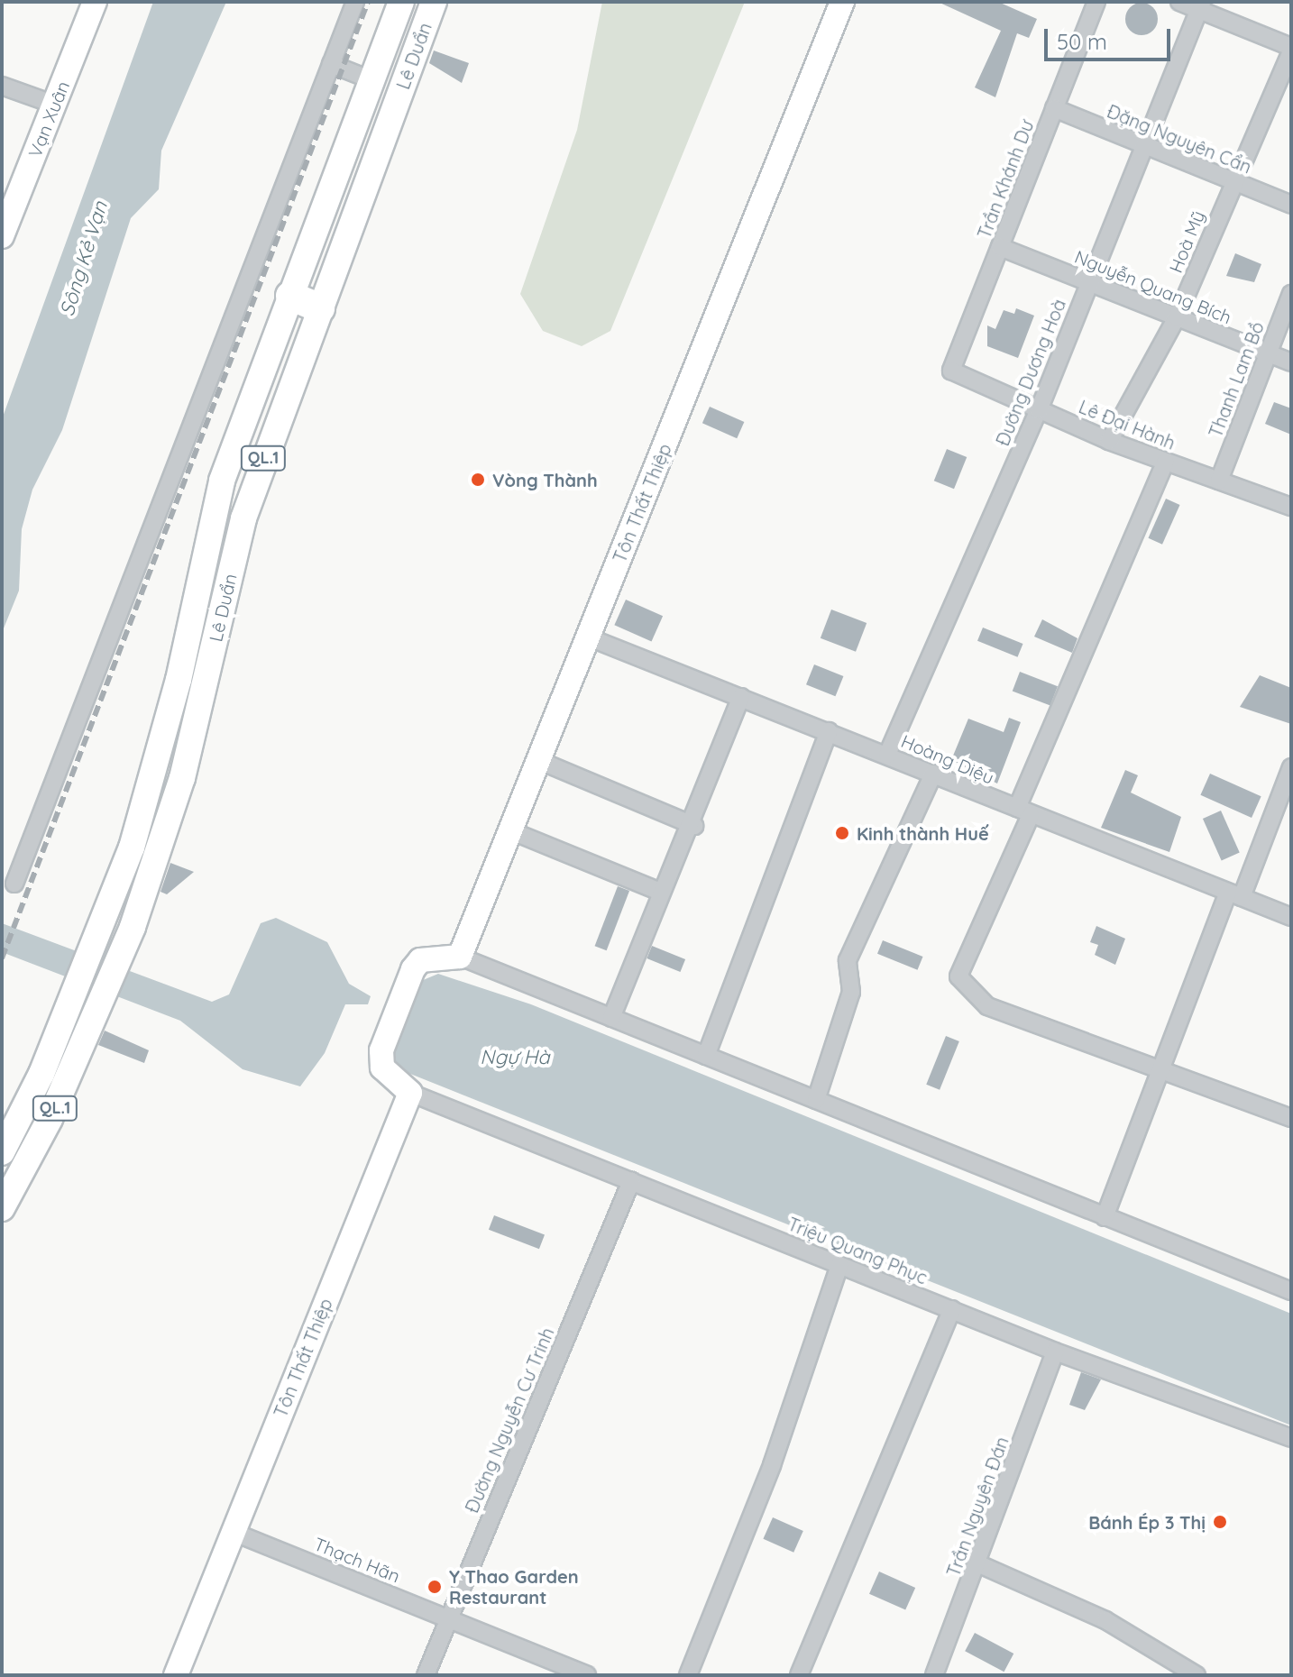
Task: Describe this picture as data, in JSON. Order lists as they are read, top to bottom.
{
  "streets": {
    "main road": ["Lê Duẩn", "QL.1"],
    "street": [
      "Vạn Xuân",
      "Đặng Nguyên Cẩn",
      "Trần Khánh Dư",
      "Hoà Mỹ",
      "Nguyễn Quang Bích",
      "Đường Dương Hoà",
      "Thanh Lam Bồ",
      "Lê Đại Hành",
      "Tôn Thất Thiệp",
      "Hoàng Diệu",
      "Triệu Quang Phục",
      "Đường Nguyễn Cư Trinh",
      "Trần Nguyên Đán",
      "Thạch Hãn"
    ]
  },
  "crossings": [
    ["Đặng Nguyên Cẩn", "Trần Khánh Dư"],
    ["Đặng Nguyên Cẩn", "Hoà Mỹ"],
    ["Đặng Nguyên Cẩn", "Đường Dương Hoà"],
    ["Trần Khánh Dư", "Nguyễn Quang Bích"],
    ["Trần Khánh Dư", "Lê Đại Hành"],
    ["Hoà Mỹ", "Nguyễn Quang Bích"],
    ["Hoà Mỹ", "Lê Đại Hành"],
    ["Nguyễn Quang Bích", "Đường Dương Hoà"],
    ["Nguyễn Quang Bích", "Thanh Lam Bồ"],
    ["Đường Dương Hoà", "Lê Đại Hành"],
    ["Đường Dương Hoà", "Hoàng Diệu"],
    ["Thanh Lam Bồ", "Lê Đại Hành"],
    ["Tôn Thất Thiệp", "Hoàng Diệu"],
    ["Tôn Thất Thiệp", "Triệu Quang Phục"],
    ["Tôn Thất Thiệp", "Thạch Hãn"],
    ["Triệu Quang Phục", "Đường Nguyễn Cư Trinh"],
    ["Triệu Quang Phục", "Trần Nguyên Đán"],
    ["Đường Nguyễn Cư Trinh", "Thạch Hãn"]
  ],
  "water": ["Sông Kẻ Vạn", "Ngự Hà"],
  "places": [
    "Vòng Thành",
    "Kinh thành Huế",
    "Bánh Ép 3 Thị",
    "Y Thao Garden Restaurant"
  ],
  "scale_bar": "50 m"
}
